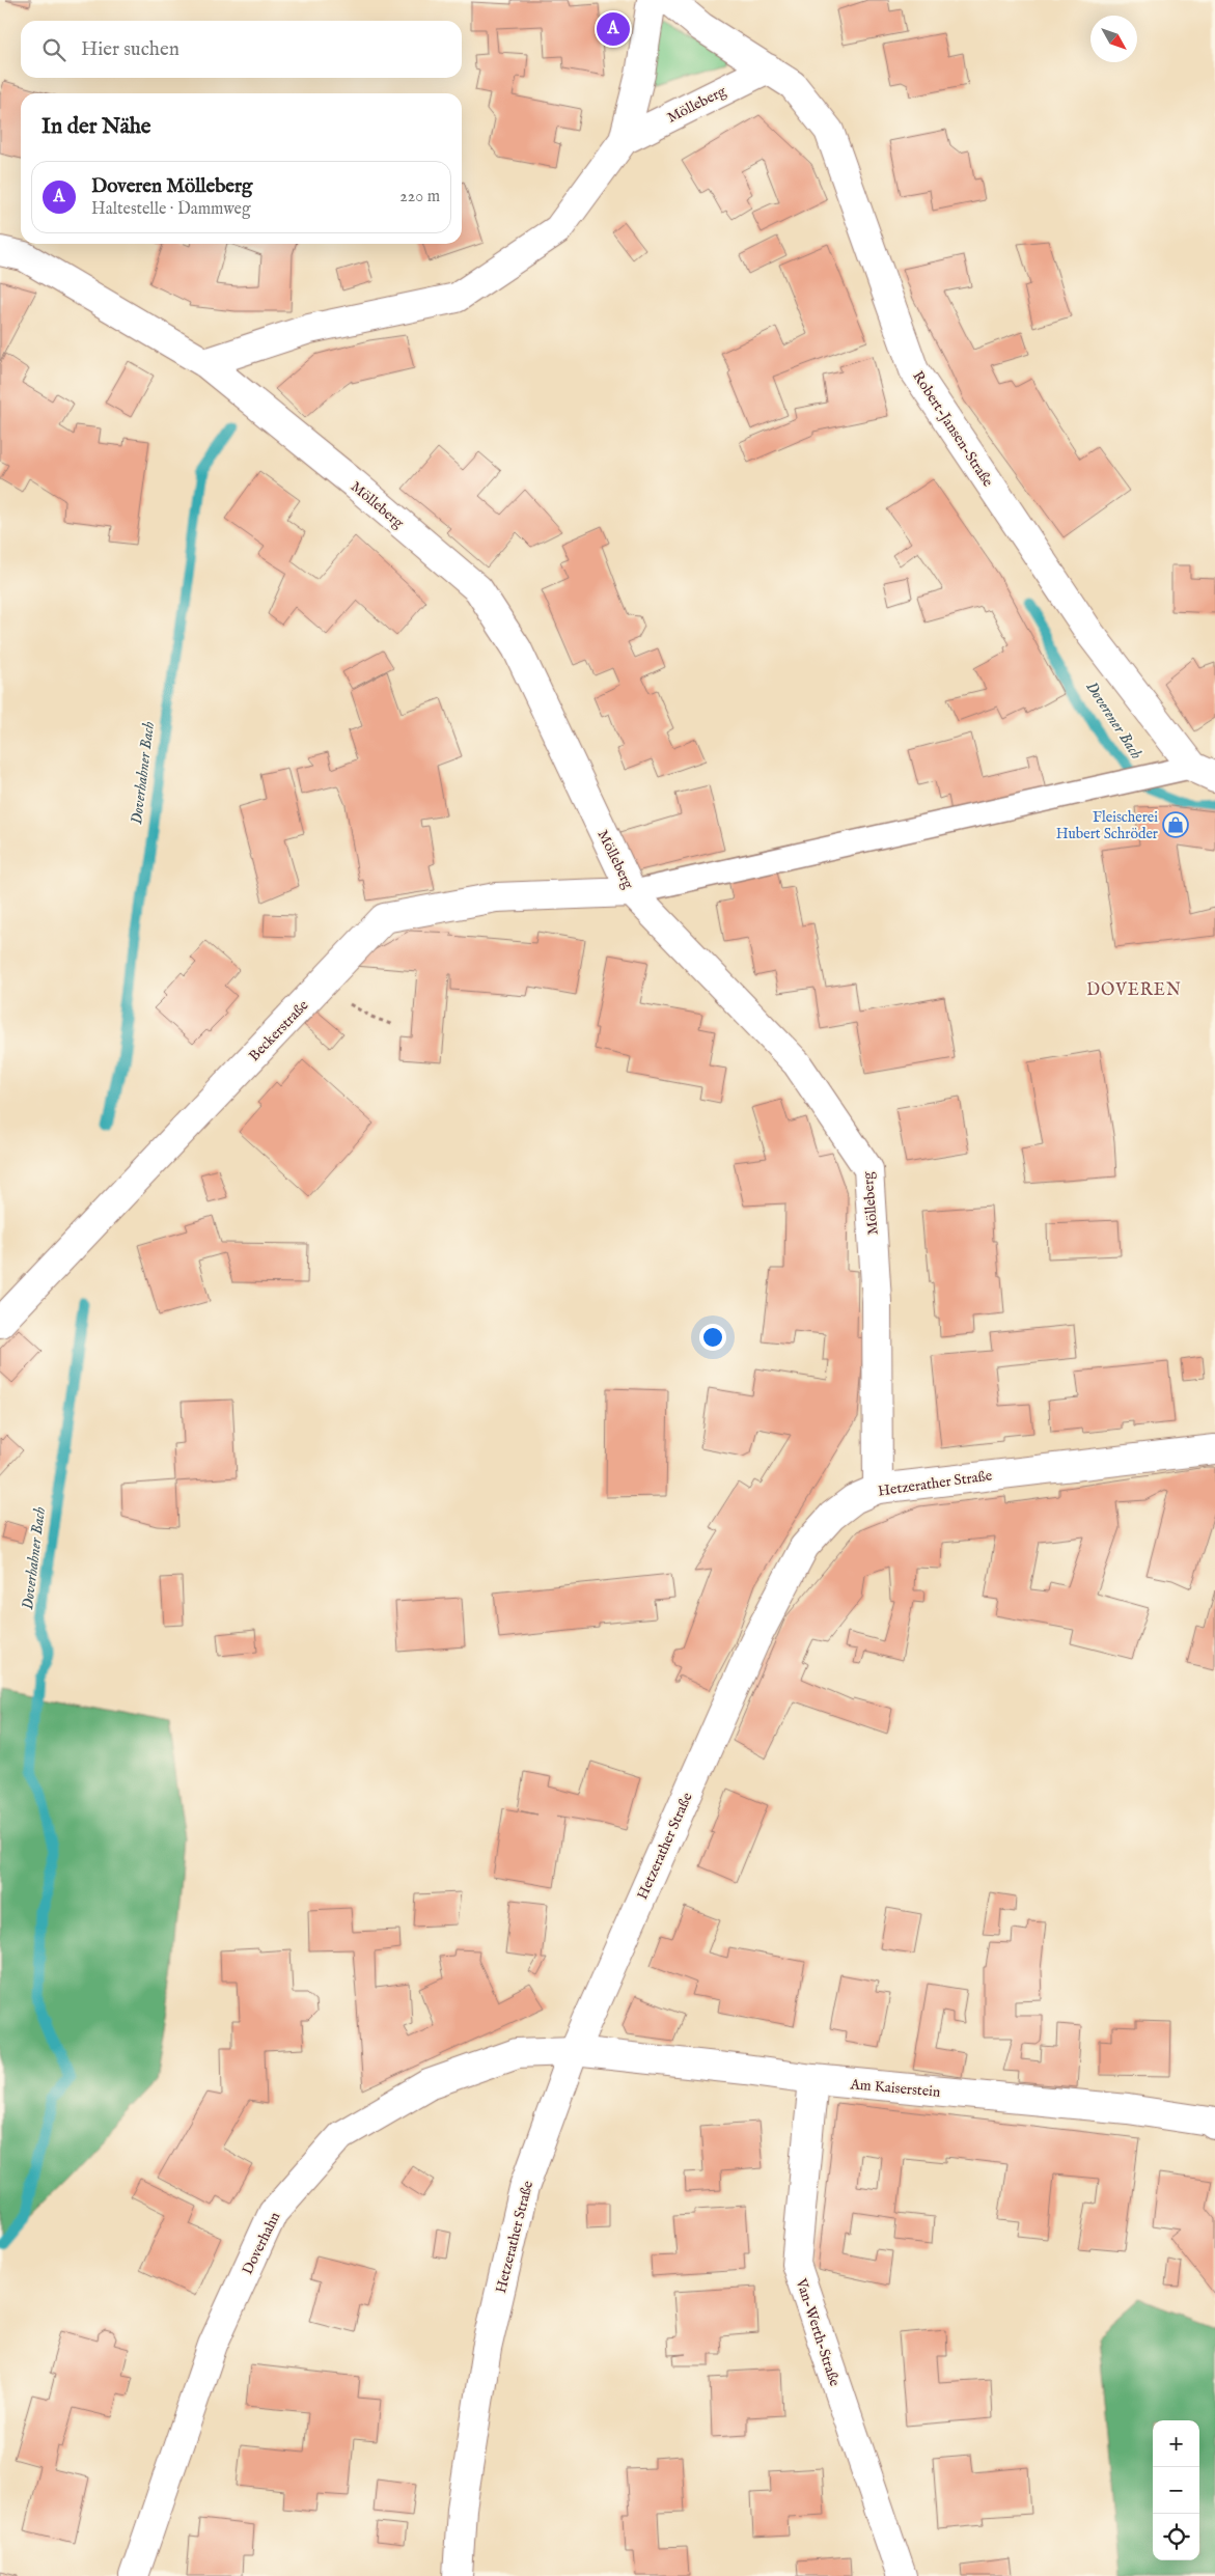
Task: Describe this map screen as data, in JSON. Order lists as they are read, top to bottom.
{
  "streets": {
    "street": [
      "Mölleberg",
      "Robert-Jansen-Straße",
      "Beckerstraße",
      "Hetzerather Straße",
      "Am Kaiserstein",
      "Doverhahn",
      "Van-Werth-Straße"
    ]
  },
  "crossings": [
    ["Mölleberg", "Robert-Jansen-Straße"],
    ["Mölleberg", "Beckerstraße"],
    ["Mölleberg", "Hetzerather Straße"],
    ["Hetzerather Straße", "Am Kaiserstein"],
    ["Hetzerather Straße", "Doverhahn"],
    ["Am Kaiserstein", "Doverhahn"],
    ["Am Kaiserstein", "Van-Werth-Straße"]
  ],
  "districts": ["DOVEREN"],
  "water": ["Doverener Bach", "Doverhahner Bach"],
  "places": {
    "shop": ["Fleischerei Hubert Schröder"]
  },
  "north": "bottom right",
  "page": {
    "pins": "A",
    "search": "Hier suchen",
    "heading": "In der Nähe",
    "list": [
      {
        "mark": "A",
        "name": "Doveren Mölleberg",
        "note": "Haltestelle · Dammweg",
        "value": "220 m"
      }
    ],
    "map_buttons": ["+", "−"]
  }
}
